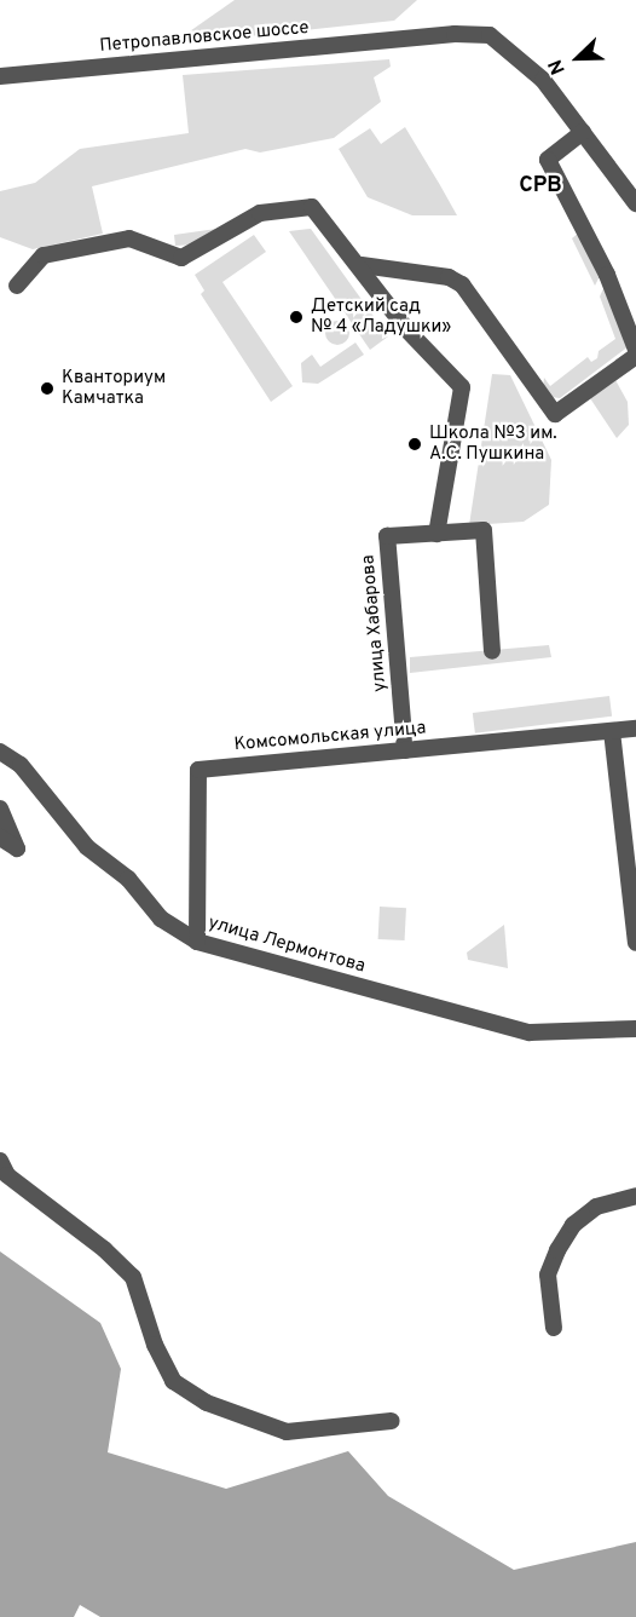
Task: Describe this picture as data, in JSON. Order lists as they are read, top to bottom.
{
  "streets": {
    "street": [
      "Петропавловское шоссе",
      "улица Хабарова",
      "Комсомольская улица",
      "улица Лермонтова"
    ]
  },
  "crossings": [
    ["улица Хабарова", "Комсомольская улица"],
    ["Комсомольская улица", "улица Лермонтова"]
  ],
  "districts": ["СРВ"],
  "places": ["Детский сад № 4 «Ладушки»", "Кванториум Камчатка", "Школа №3 им. А.С. Пушкина"],
  "north": "bottom left"
}
